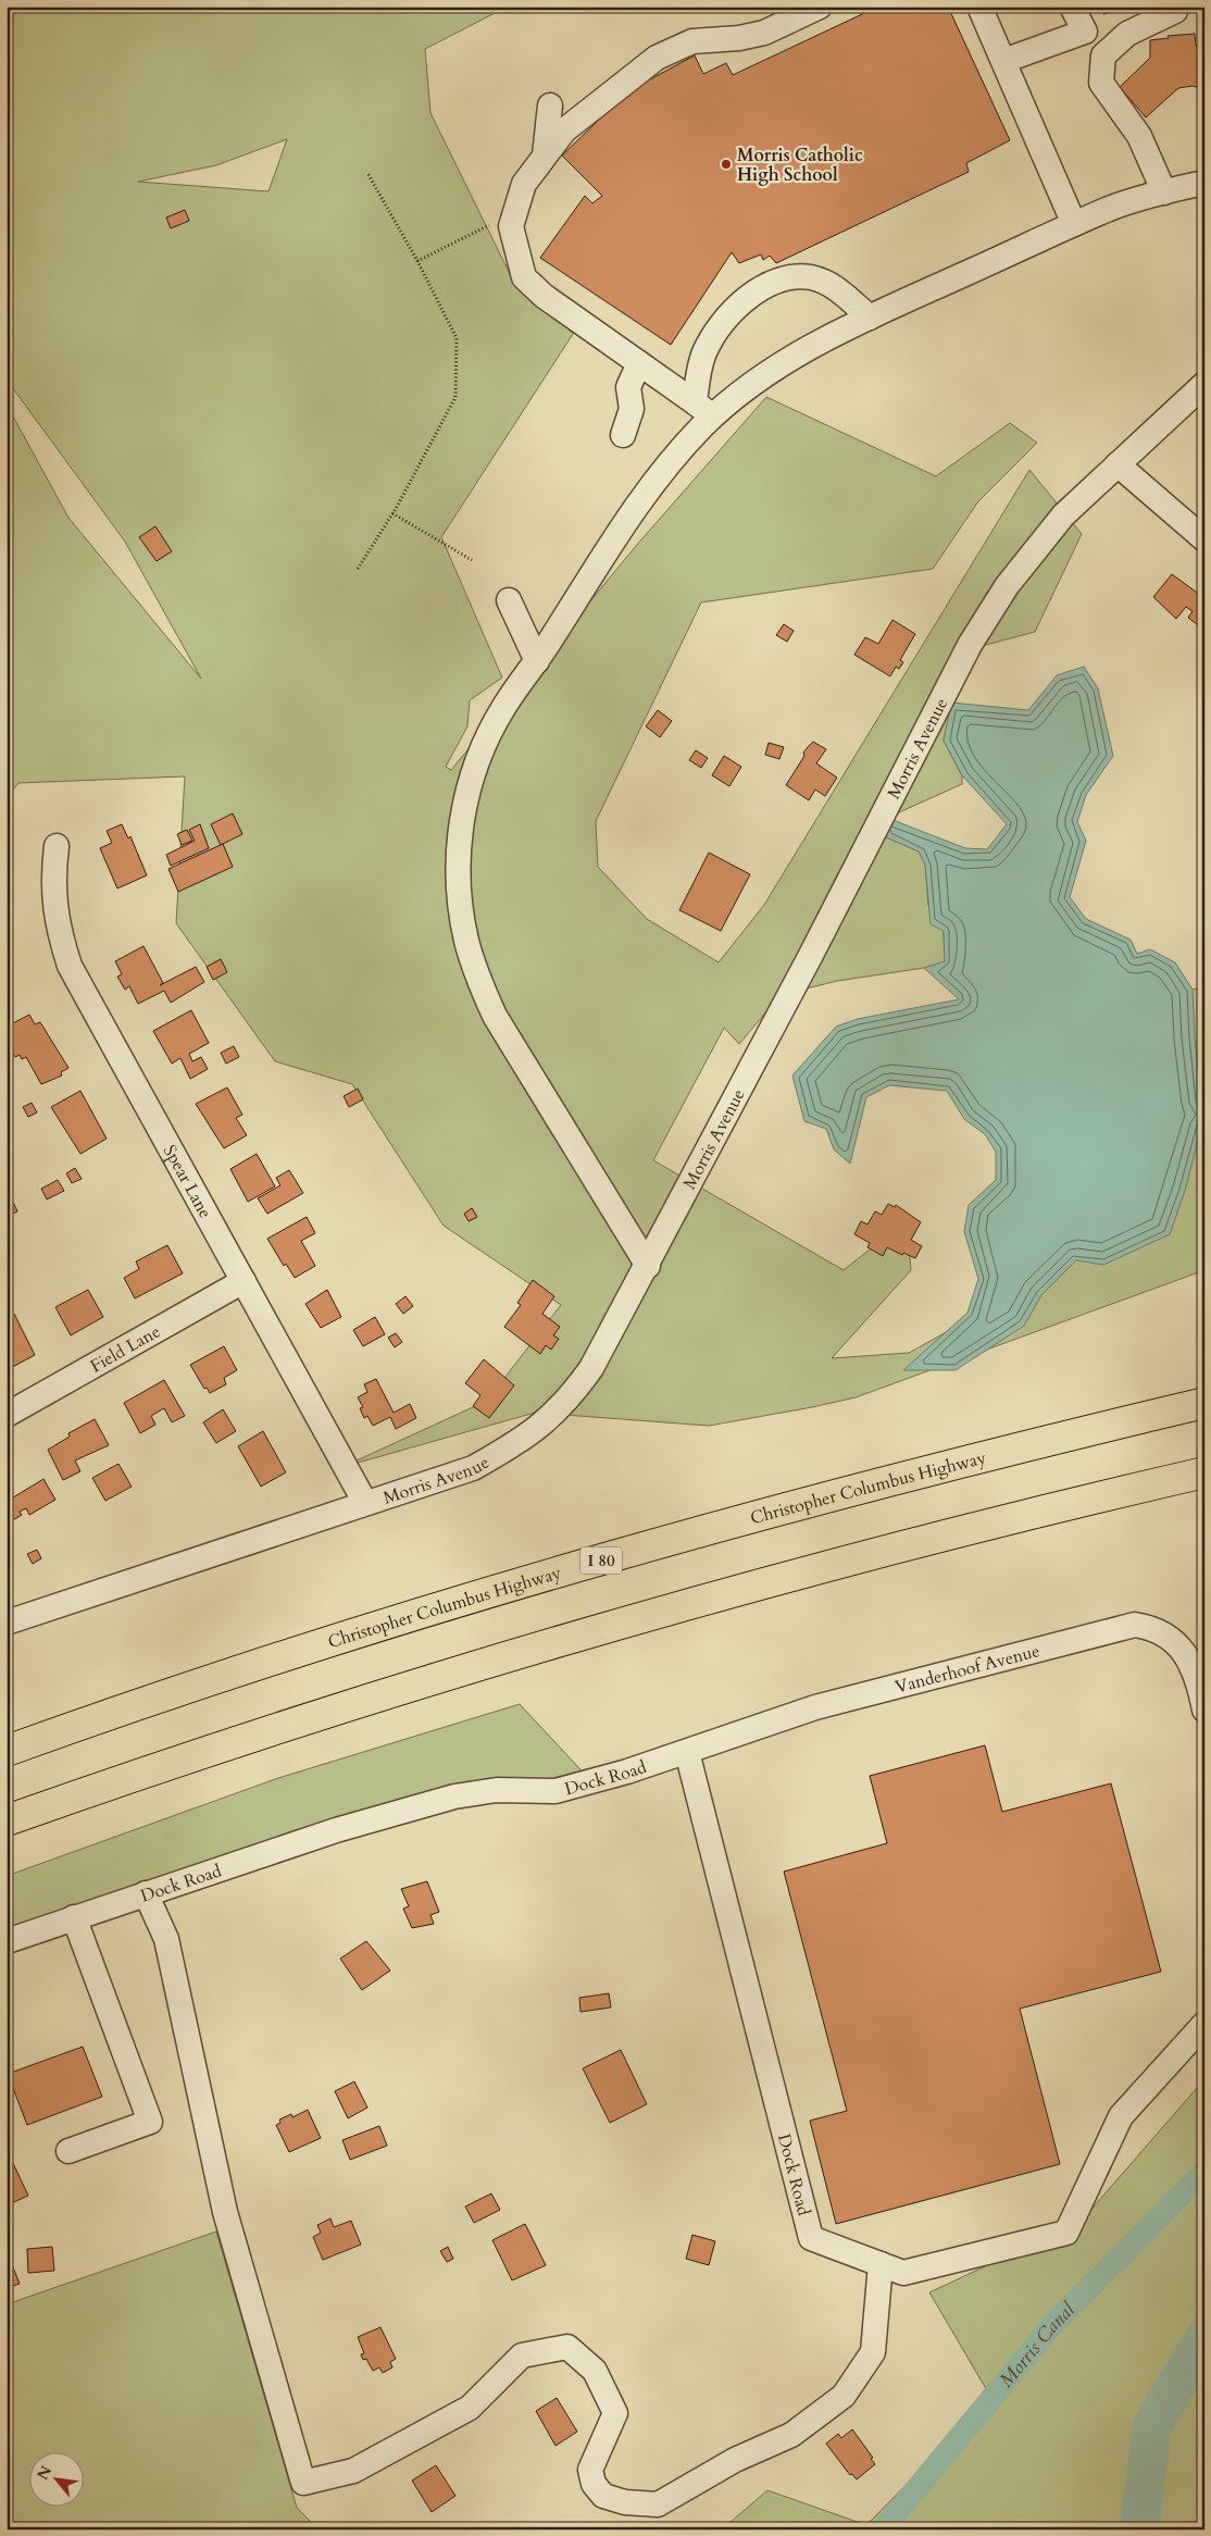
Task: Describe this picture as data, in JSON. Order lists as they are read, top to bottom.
{
  "streets": {
    "highway": ["Christopher Columbus Highway", "I 80"],
    "street": [
      "Morris Avenue",
      "Spear Lane",
      "Field Lane",
      "Vanderhoof Avenue",
      "Dock Road"
    ]
  },
  "crossings": [
    ["Morris Avenue", "Spear Lane"],
    ["Spear Lane", "Field Lane"],
    ["Vanderhoof Avenue", "Dock Road"]
  ],
  "water": ["Morris Canal"],
  "places": ["Morris Catholic High School"],
  "north": "top left"
}
